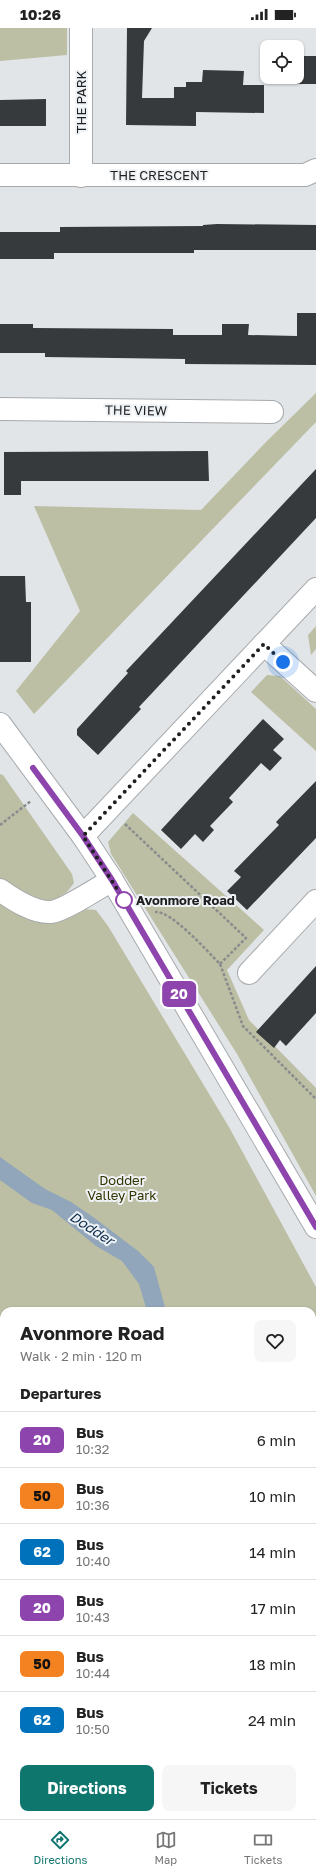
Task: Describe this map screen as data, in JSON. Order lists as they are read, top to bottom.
{
  "streets": {
    "street": ["THE PARK", "THE CRESCENT", "THE VIEW"]
  },
  "crossings": [
    ["THE PARK", "THE CRESCENT"]
  ],
  "water": ["Dodder"],
  "parks": ["Dodder Valley Park"],
  "places": ["Avonmore Road"],
  "lines": ["bus line 20"],
  "page": {
    "status": "10:26",
    "on_map": "20",
    "heading": [
      ["Avonmore Road", "Walk · 2 min · 120 m"],
      "Departures"
    ],
    "list": [
      {
        "mark": "20",
        "name": "Bus",
        "note": "10:32",
        "value": "6 min"
      },
      {
        "mark": "50",
        "name": "Bus",
        "note": "10:36",
        "value": "10 min"
      },
      {
        "mark": "62",
        "name": "Bus",
        "note": "10:40",
        "value": "14 min"
      },
      {
        "mark": "20",
        "name": "Bus",
        "note": "10:43",
        "value": "17 min"
      },
      {
        "mark": "50",
        "name": "Bus",
        "note": "10:44",
        "value": "18 min"
      },
      {
        "mark": "62",
        "name": "Bus",
        "note": "10:50",
        "value": "24 min"
      }
    ],
    "buttons": ["Directions", "Tickets"],
    "tabs": ["Directions", "Map", "Tickets"]
  }
}
